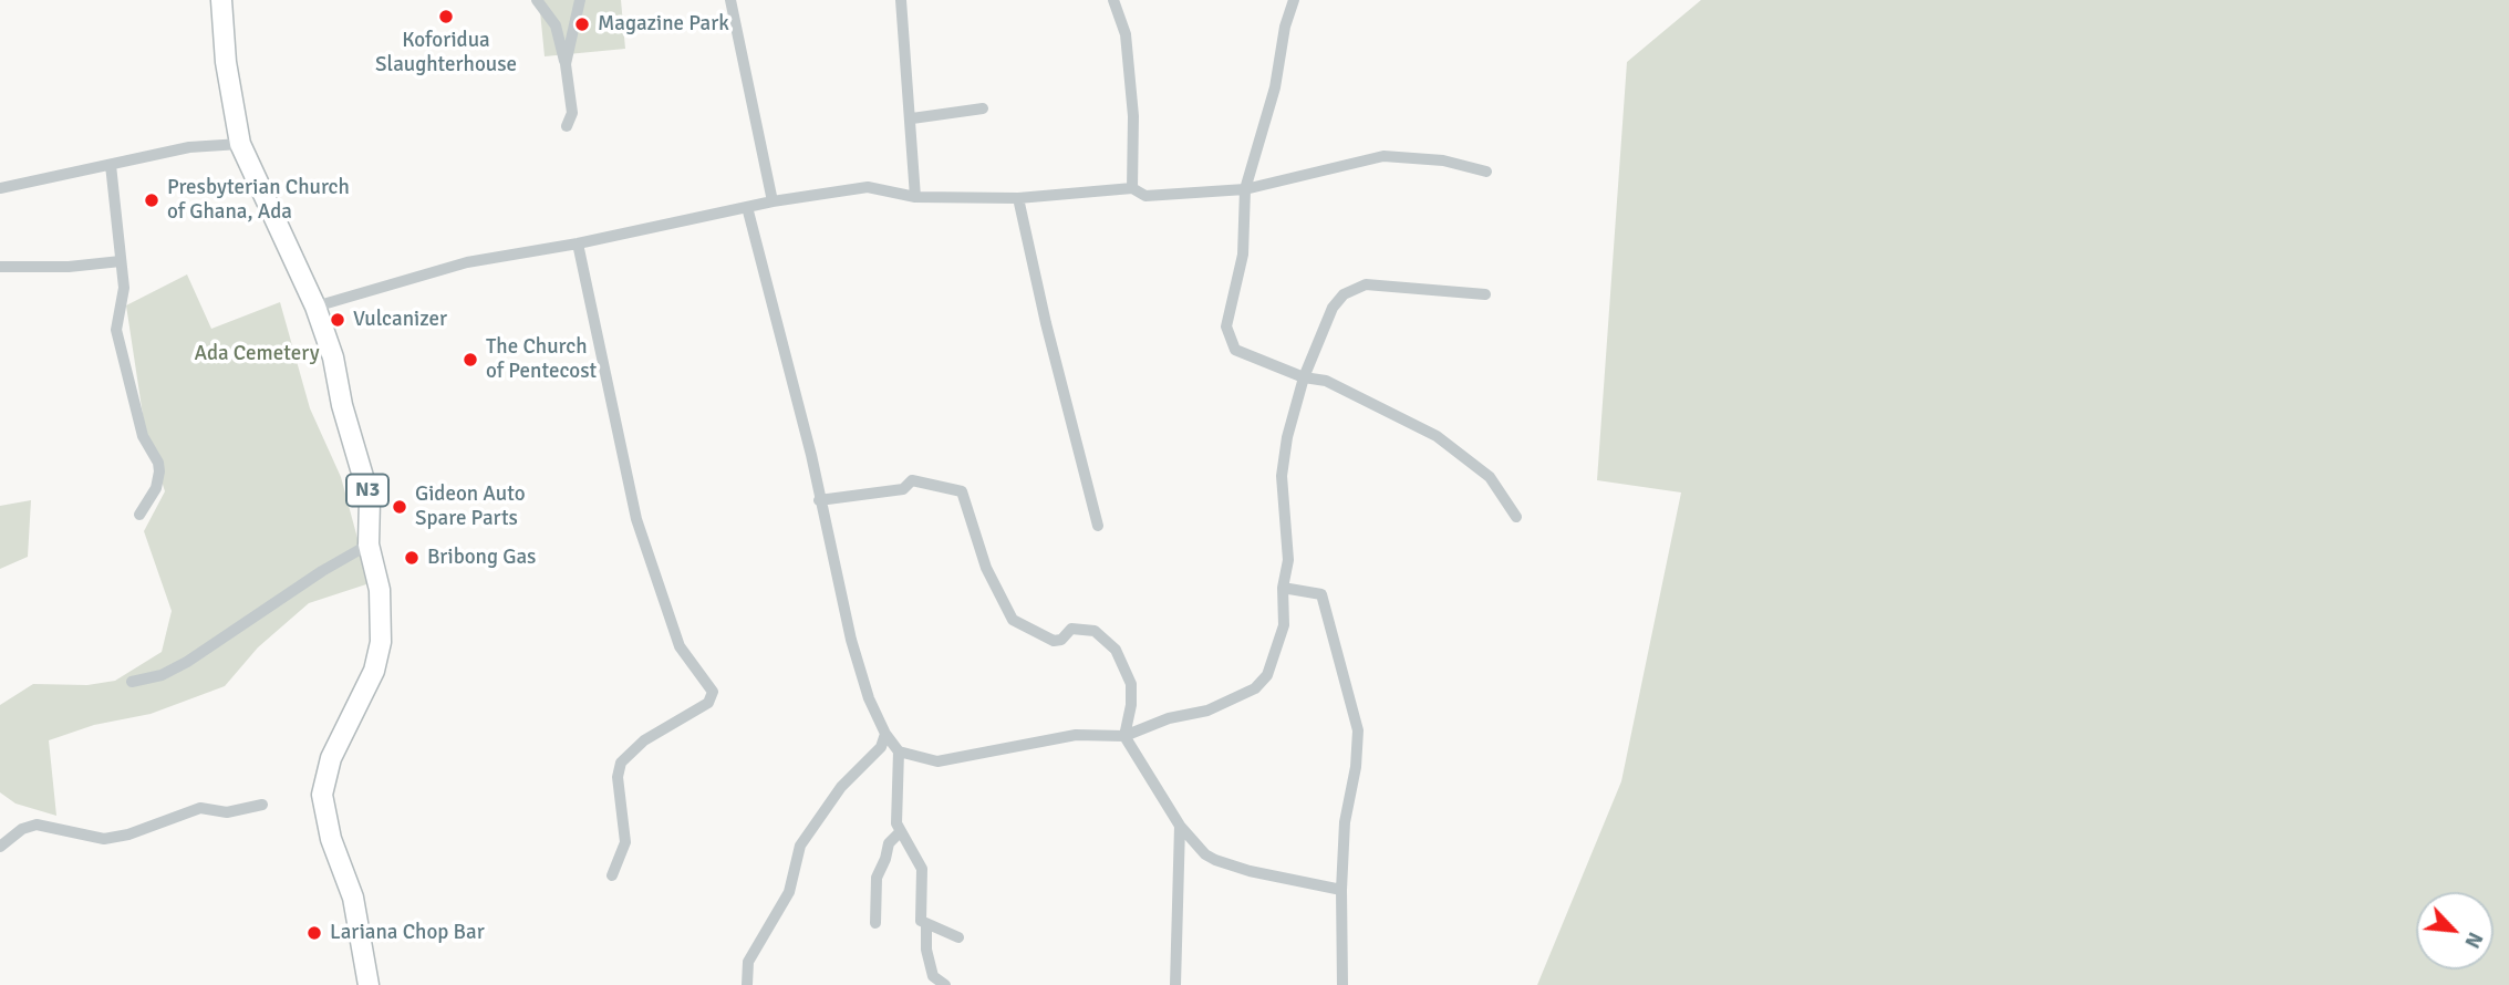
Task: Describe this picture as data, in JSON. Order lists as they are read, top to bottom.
{
  "streets": {
    "main road": ["N3"]
  },
  "parks": ["Ada Cemetery"],
  "places": [
    "Koforidua Slaughterhouse",
    "Magazine Park",
    "Presbyterian Church of Ghana, Ada",
    "Vulcanizer",
    "The Church of Pentecost",
    "Gideon Auto Spare Parts",
    "Bribong Gas",
    "Lariana Chop Bar"
  ],
  "north": "bottom right"
}
